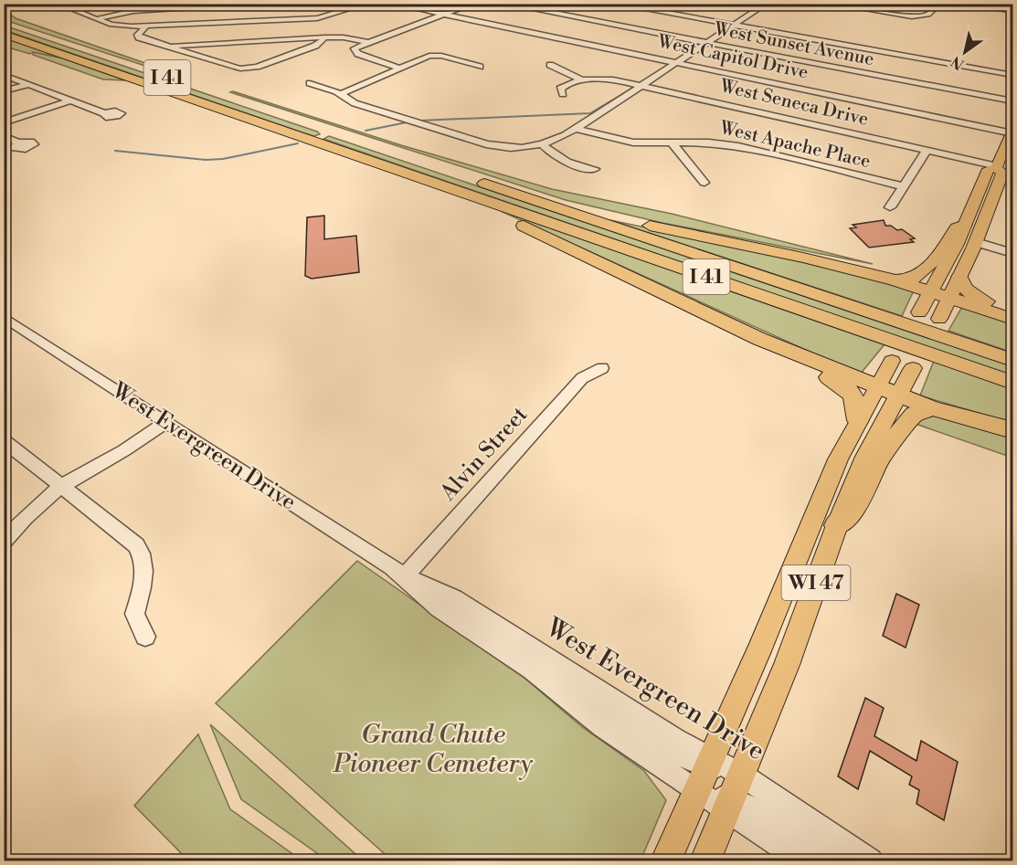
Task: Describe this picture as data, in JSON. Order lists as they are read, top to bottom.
{
  "streets": {
    "highway": ["I 41"],
    "main road": ["WI 47"],
    "street": [
      "West Sunset Avenue",
      "West Capitol Drive",
      "West Seneca Drive",
      "West Apache Place",
      "West Evergreen Drive",
      "Alvin Street"
    ]
  },
  "crossings": [
    ["West Evergreen Drive", "Alvin Street"],
    ["West Evergreen Drive", "WI 47"]
  ],
  "parks": ["Grand Chute Pioneer Cemetery"],
  "north": "bottom left"
}
